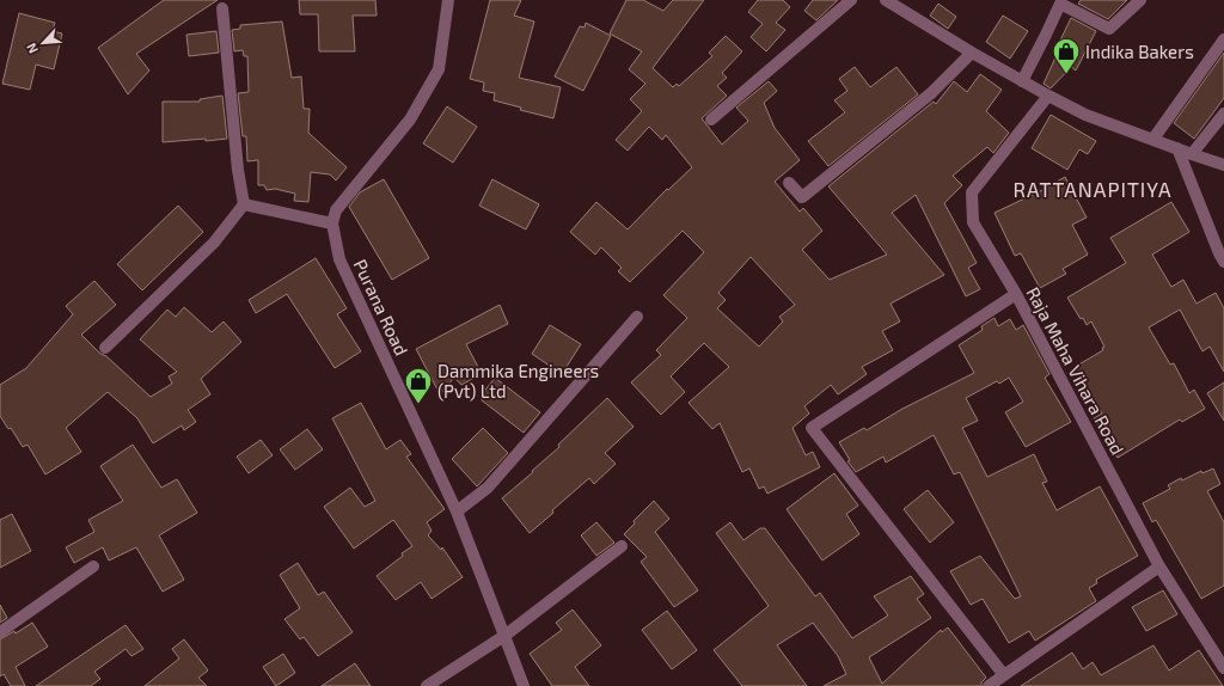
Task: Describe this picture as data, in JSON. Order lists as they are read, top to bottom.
{
  "streets": {
    "street": ["Purana Road", "Raja Maha Vihara Road"]
  },
  "districts": ["RATTANAPITIYA"],
  "places": {
    "shop": ["Indika Bakers", "Dammika Engineers (Pvt) Ltd"]
  },
  "north": "bottom left"
}
